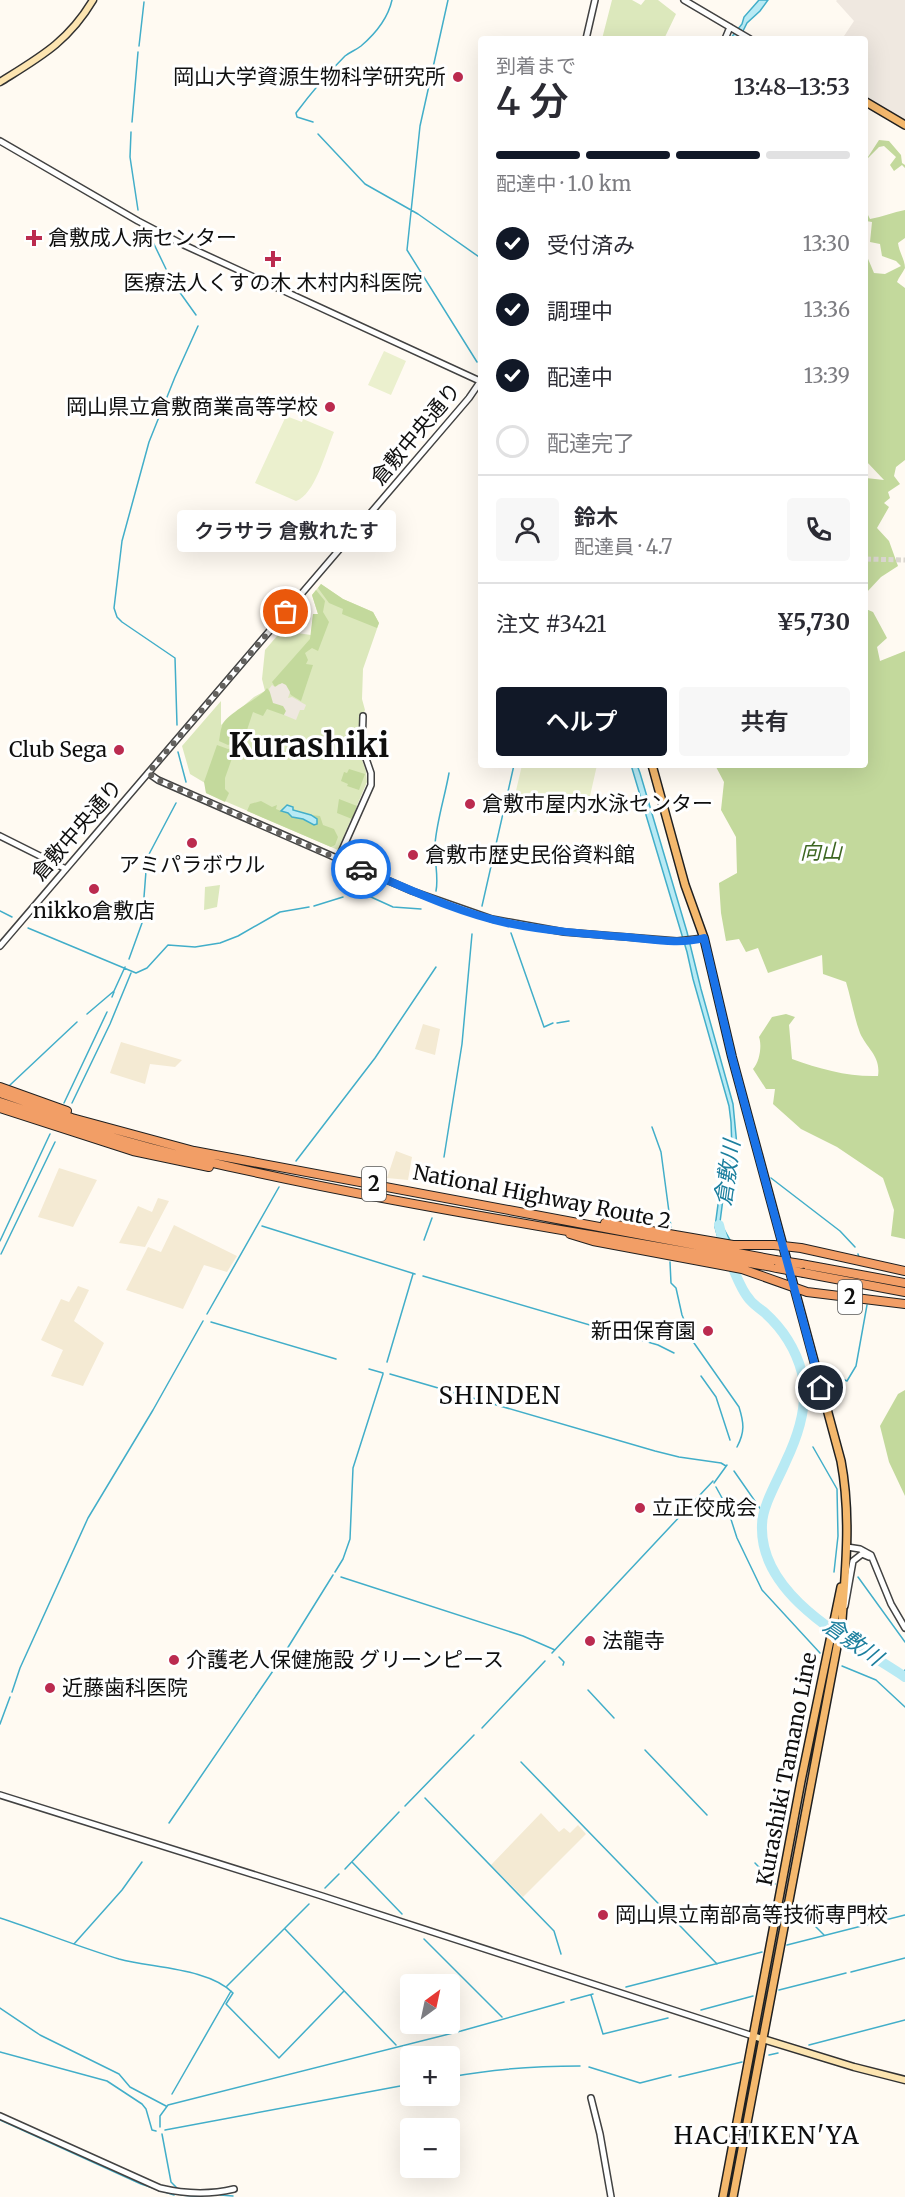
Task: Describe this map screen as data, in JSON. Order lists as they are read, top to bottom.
{
  "streets": {
    "highway": ["2", "National Highway Route 2"],
    "main road": ["Kurashiki Tamano Line"],
    "street": ["倉敷中央通り"]
  },
  "crossings": [
    ["2", "National Highway Route 2"],
    ["2", "Kurashiki Tamano Line"]
  ],
  "districts": ["Kurashiki", "SHINDEN", "HACHIKEN'YA"],
  "water": ["倉敷川"],
  "parks": ["向山"],
  "places": {
    "other": [
      "岡山大学資源生物科学研究所",
      "岡山県立倉敷商業高等学校",
      "クラサラ 倉敷れたす",
      "Club Sega",
      "倉敷市屋内水泳センター",
      "アミパラボウル",
      "倉敷市歴史民俗資料館",
      "nikko倉敷店",
      "新田保育園",
      "立正佼成会",
      "法龍寺",
      "介護老人保健施設 グリーンピース",
      "近藤歯科医院",
      "岡山県立南部高等技術専門校"
    ],
    "health": ["倉敷成人病センター", "医療法人くすの木 木村内科医院"]
  },
  "north": "top right",
  "page": {
    "heading": ["4 分", "到着まで", "13:48–13:53"],
    "panel": [
      "鈴木",
      "配達員 · 4.7",
      "注文 #3421",
      "¥5,730"
    ],
    "bar": "配達中 · 1.0 km",
    "list": [
      ["受付済み", "13:30"],
      ["調理中", "13:36"],
      ["配達中", "13:39"],
      "配達完了"
    ],
    "bubble": "クラサラ 倉敷れたす",
    "buttons": ["ヘルプ", "共有"],
    "map_buttons": ["+", "−"]
  }
}
